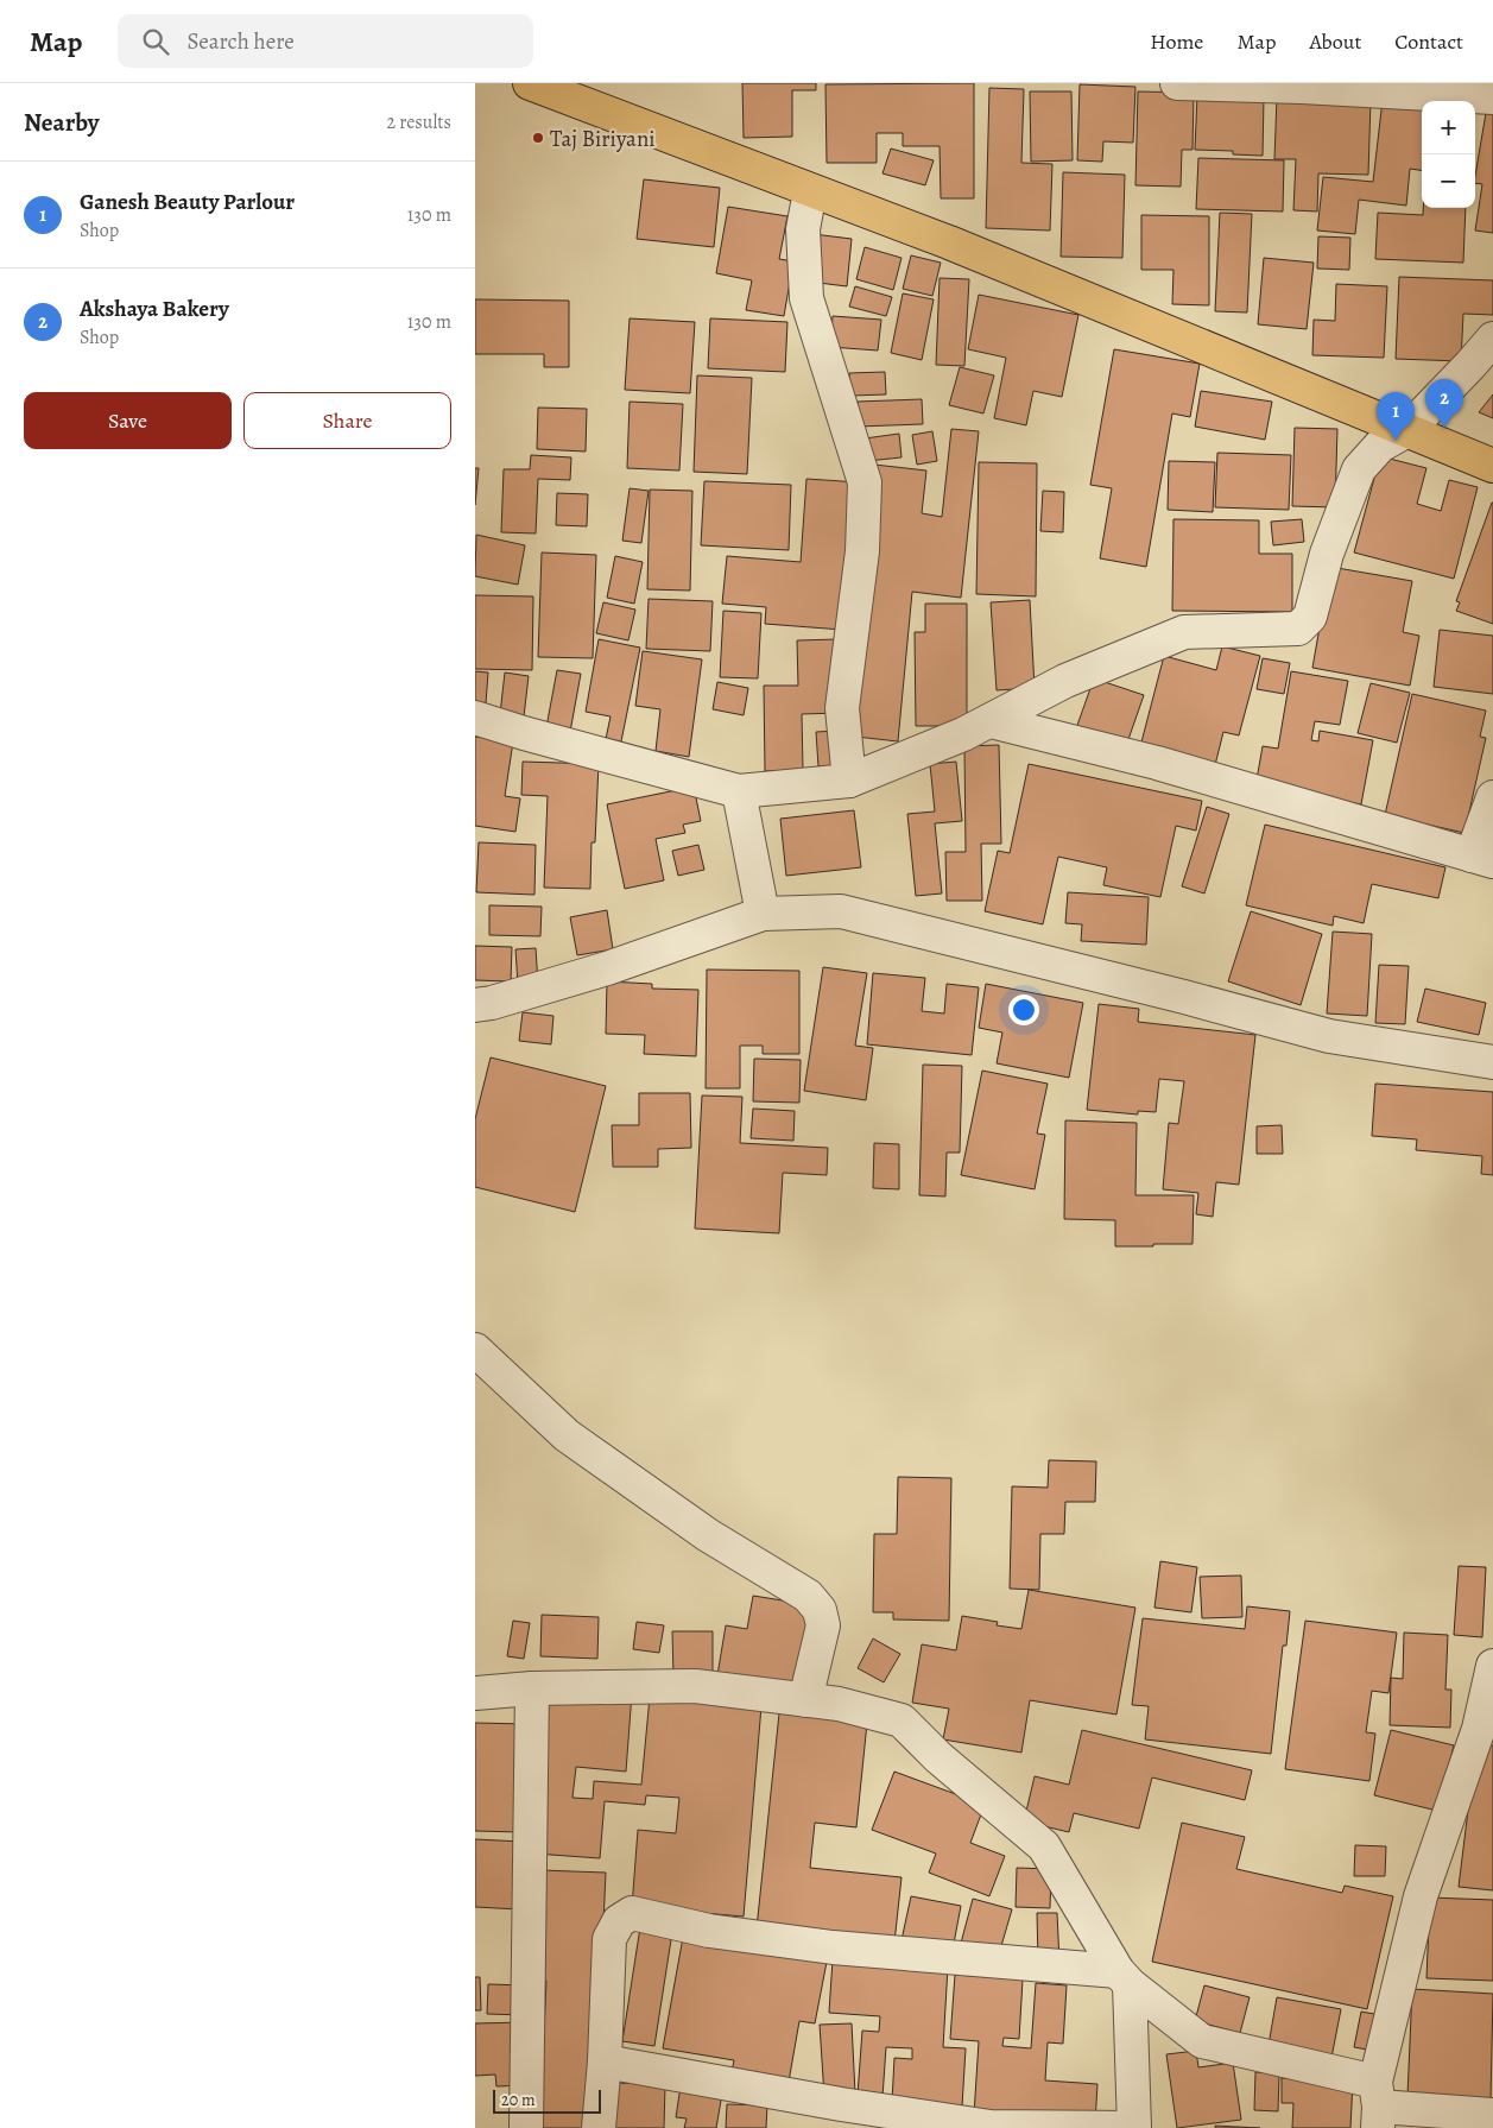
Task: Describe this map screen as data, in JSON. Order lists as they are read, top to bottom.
{
  "places": ["Taj Biriyani"],
  "scale_bar": "20 m",
  "page": {
    "header": "Map",
    "search": "Search here",
    "nav": [
      "Home",
      "Map",
      "About",
      "Contact"
    ],
    "heading": ["Nearby", "2 results"],
    "map_buttons": ["+", "−"],
    "list": [
      {
        "mark": "1",
        "name": "Ganesh Beauty Parlour",
        "note": "Shop",
        "value": "130 m"
      },
      {
        "mark": "2",
        "name": "Akshaya Bakery",
        "note": "Shop",
        "value": "130 m"
      }
    ],
    "buttons": ["Save", "Share"],
    "pins": ["2", "1"],
    "scale": "20 m"
  }
}
